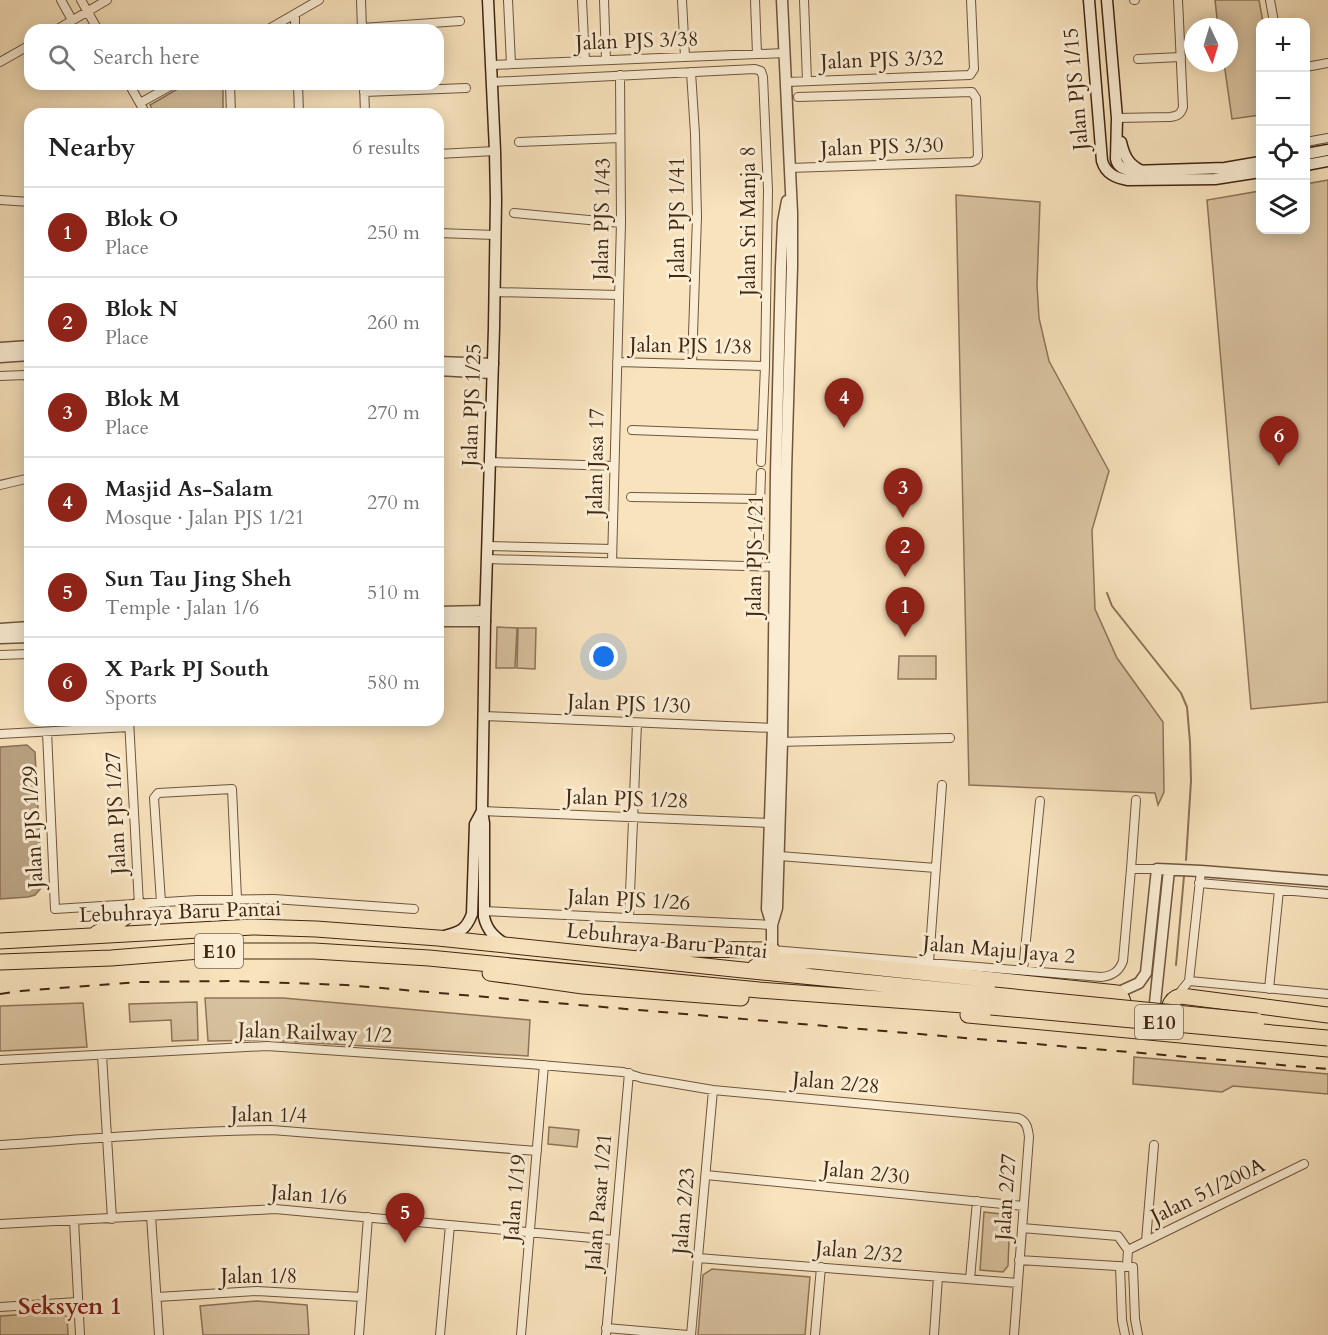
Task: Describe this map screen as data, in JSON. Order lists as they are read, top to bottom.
{
  "streets": {
    "highway": ["Lebuhraya Baru Pantai", "E10"],
    "street": [
      "Jalan PJS 3/38",
      "Jalan PJS 3/32",
      "Jalan PJS 1/15",
      "Jalan PJS 3/30",
      "Jalan PJS 1/41",
      "Jalan PJS 1/43",
      "Jalan Sri Manja 8",
      "Jalan PJS 1/38",
      "Jalan PJS 1/25",
      "Jalan Jasa 17",
      "Jalan PJS 1/21",
      "Jalan PJS 1/30",
      "Jalan PJS 1/28",
      "Jalan PJS 1/27",
      "Jalan PJS 1/29",
      "Jalan PJS 1/26",
      "Jalan Maju Jaya 2",
      "Jalan Railway 1/2",
      "Jalan 2/28",
      "Jalan 1/4",
      "Jalan 2/30",
      "Jalan 51/200A",
      "Jalan 1/6",
      "Jalan 2/27",
      "Jalan 1/19",
      "Jalan Pasar 1/21",
      "Jalan 2/23",
      "Jalan 2/32",
      "Jalan 1/8"
    ]
  },
  "crossings": [
    ["Jalan PJS 3/38", "Jalan PJS 1/41"],
    ["Jalan PJS 3/38", "Jalan PJS 1/43"],
    ["Jalan PJS 3/38", "Jalan Sri Manja 8"],
    ["Jalan PJS 3/38", "Jalan PJS 1/25"],
    ["Jalan PJS 3/38", "Jalan PJS 1/21"],
    ["Jalan PJS 3/32", "Jalan PJS 1/21"],
    ["Jalan PJS 3/30", "Jalan PJS 1/21"],
    ["Jalan PJS 1/41", "Jalan PJS 1/38"],
    ["Jalan PJS 1/43", "Jalan PJS 1/38"],
    ["Jalan PJS 1/43", "Jalan Jasa 17"],
    ["Jalan Sri Manja 8", "Jalan PJS 1/38"],
    ["Jalan PJS 1/38", "Jalan Jasa 17"],
    ["Jalan PJS 1/25", "Jalan PJS 1/30"],
    ["Jalan PJS 1/25", "Jalan PJS 1/28"],
    ["Jalan PJS 1/25", "Jalan PJS 1/26"],
    ["Jalan PJS 1/25", "Lebuhraya Baru Pantai"],
    ["Jalan PJS 1/21", "Jalan PJS 1/30"],
    ["Jalan PJS 1/21", "Jalan PJS 1/28"],
    ["Jalan PJS 1/21", "Jalan PJS 1/26"],
    ["Jalan PJS 1/21", "Jalan Maju Jaya 2"],
    ["Jalan PJS 1/27", "Jalan PJS 1/29"],
    ["Jalan Railway 1/2", "Jalan 2/28"],
    ["Jalan Railway 1/2", "Jalan 1/19"],
    ["Jalan Railway 1/2", "Jalan Pasar 1/21"],
    ["Jalan 2/28", "Jalan 2/27"],
    ["Jalan 2/28", "Jalan Pasar 1/21"],
    ["Jalan 2/28", "Jalan 2/23"],
    ["Jalan 1/4", "Jalan 1/19"],
    ["Jalan 2/30", "Jalan 2/27"],
    ["Jalan 2/30", "Jalan 2/23"],
    ["Jalan 1/6", "Jalan 1/19"],
    ["Jalan 1/6", "Jalan Pasar 1/21"],
    ["Jalan 2/27", "Jalan 2/32"],
    ["Jalan Pasar 1/21", "Jalan 2/23"],
    ["Jalan 2/23", "Jalan 2/32"]
  ],
  "districts": ["Seksyen 1"],
  "north": "bottom",
  "page": {
    "map_buttons": ["+", "−"],
    "search": "Search here",
    "heading": ["Nearby", "6 results"],
    "list": [
      {
        "mark": "1",
        "name": "Blok O",
        "note": "Place",
        "value": "250 m"
      },
      {
        "mark": "2",
        "name": "Blok N",
        "note": "Place",
        "value": "260 m"
      },
      {
        "mark": "3",
        "name": "Blok M",
        "note": "Place",
        "value": "270 m"
      },
      {
        "mark": "4",
        "name": "Masjid As-Salam",
        "note": "Mosque · Jalan PJS 1/21",
        "value": "270 m"
      },
      {
        "mark": "5",
        "name": "Sun Tau Jing Sheh",
        "note": "Temple · Jalan 1/6",
        "value": "510 m"
      },
      {
        "mark": "6",
        "name": "X Park PJ South",
        "note": "Sports",
        "value": "580 m"
      }
    ],
    "pins": [
      "4",
      "6",
      "3",
      "2",
      "1",
      "5"
    ]
  }
}
